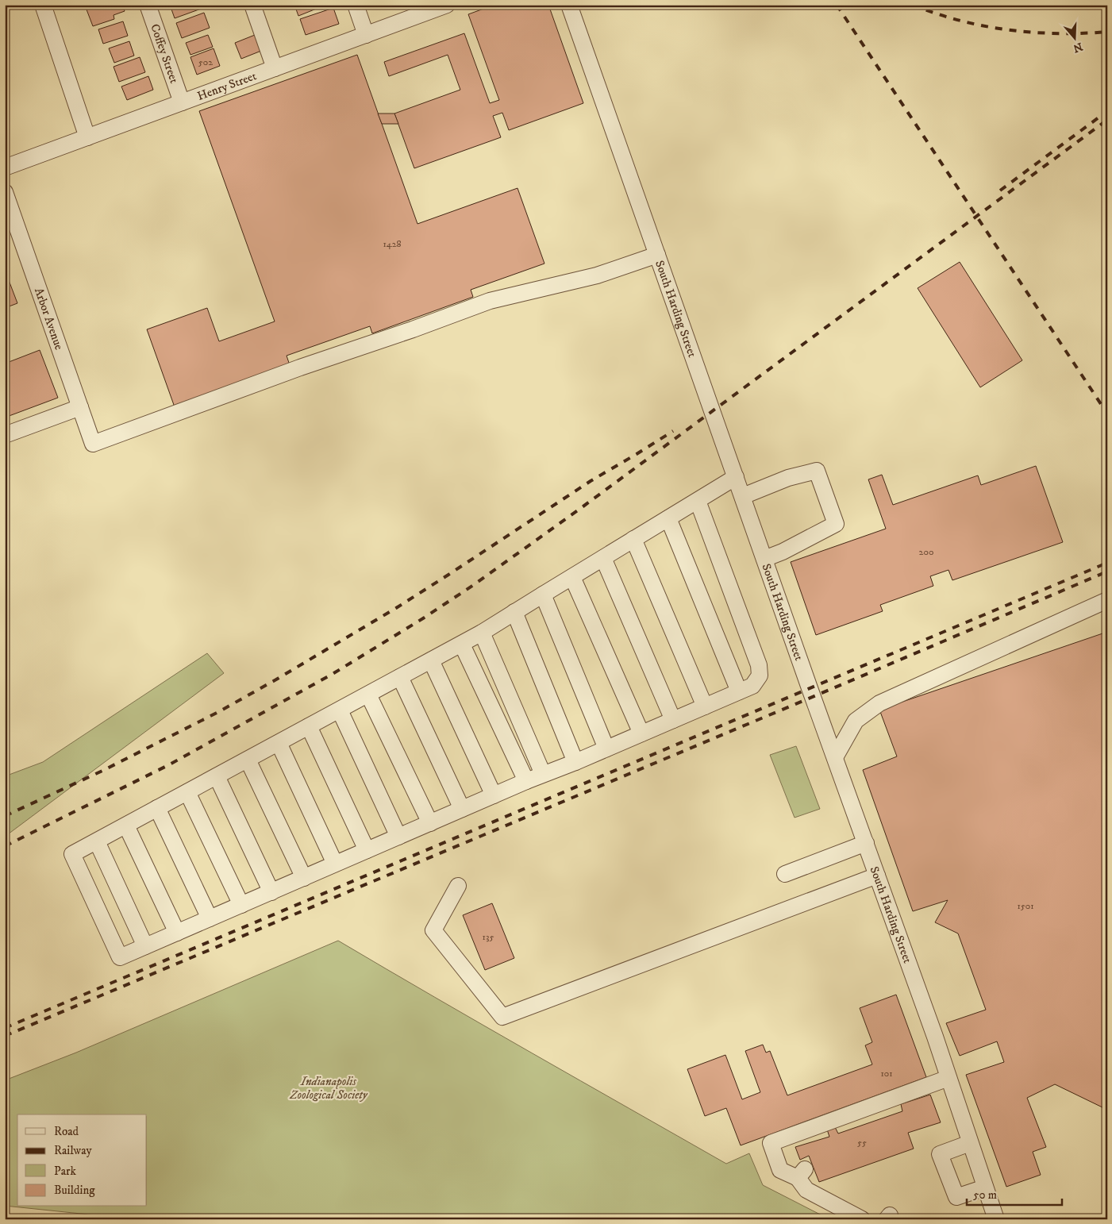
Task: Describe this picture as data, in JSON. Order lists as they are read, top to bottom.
{
  "streets": {
    "street": [
      "Coffey Street",
      "Henry Street",
      "South Harding Street",
      "Arbor Avenue"
    ]
  },
  "crossings": [
    ["Coffey Street", "Henry Street"],
    ["South Harding Street", "Arbor Avenue"]
  ],
  "parks": ["Indianapolis Zoological Society"],
  "house_numbers": [
    "502",
    "1428",
    "200",
    "1501",
    "135",
    "101",
    "55"
  ],
  "legend": [
    "Road",
    "Railway",
    "Park",
    "Building"
  ],
  "scale_bar": "50 m",
  "north": "bottom"
}
